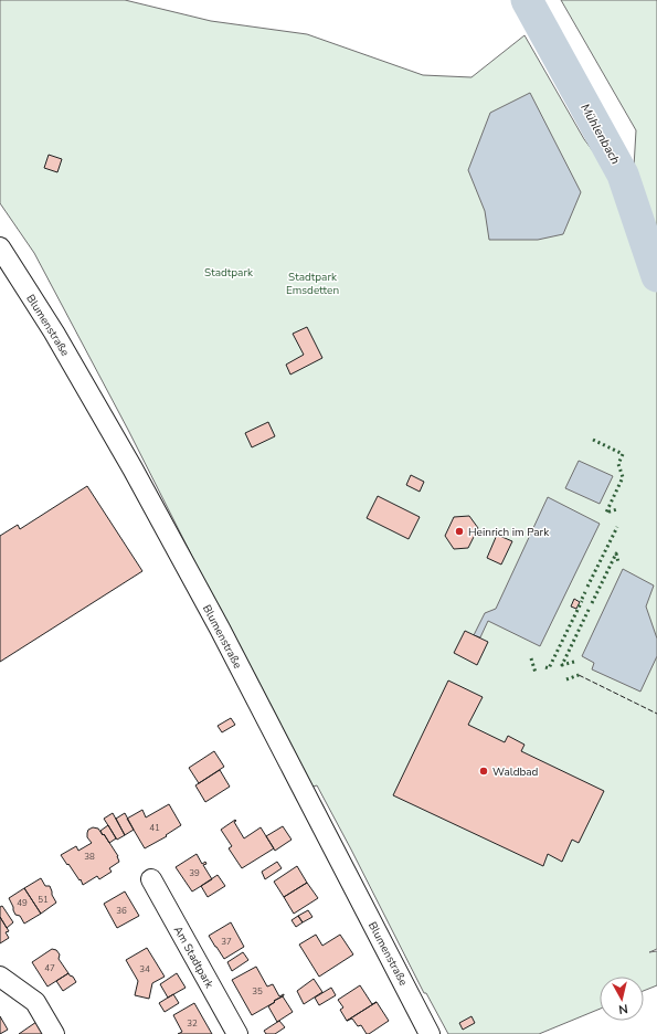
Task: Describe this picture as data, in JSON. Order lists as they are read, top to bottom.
{
  "streets": {
    "street": ["Blumenstraße", "Am Stadtpark"]
  },
  "water": ["Mühlenbach"],
  "parks": ["Stadtpark", "Stadtpark Emsdetten"],
  "places": ["Heinrich im Park", "Waldbad"],
  "house_numbers": [
    "41",
    "38",
    "39",
    "51",
    "49",
    "36",
    "37",
    "47",
    "34",
    "35",
    "32"
  ],
  "north": "bottom"
}
